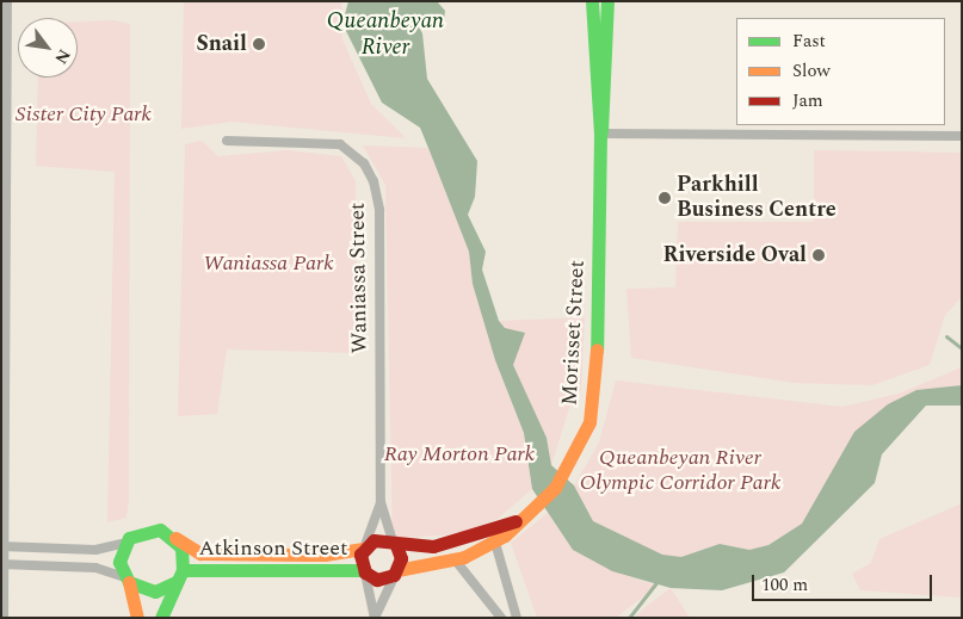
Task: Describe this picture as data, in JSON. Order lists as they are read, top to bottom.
{
  "streets": {
    "main road": ["Morisset Street", "Atkinson Street"],
    "street": ["Waniassa Street"]
  },
  "crossings": [
    ["Waniassa Street", "Atkinson Street"]
  ],
  "water": ["Queanbeyan River"],
  "parks": [
    "Sister City Park",
    "Waniassa Park",
    "Ray Morton Park",
    "Queanbeyan River Olympic Corridor Park"
  ],
  "places": ["Snail", "Parkhill Business Centre", "Riverside Oval"],
  "legend": ["Fast", "Slow", "Jam"],
  "scale_bar": "100 m",
  "north": "bottom right"
}
